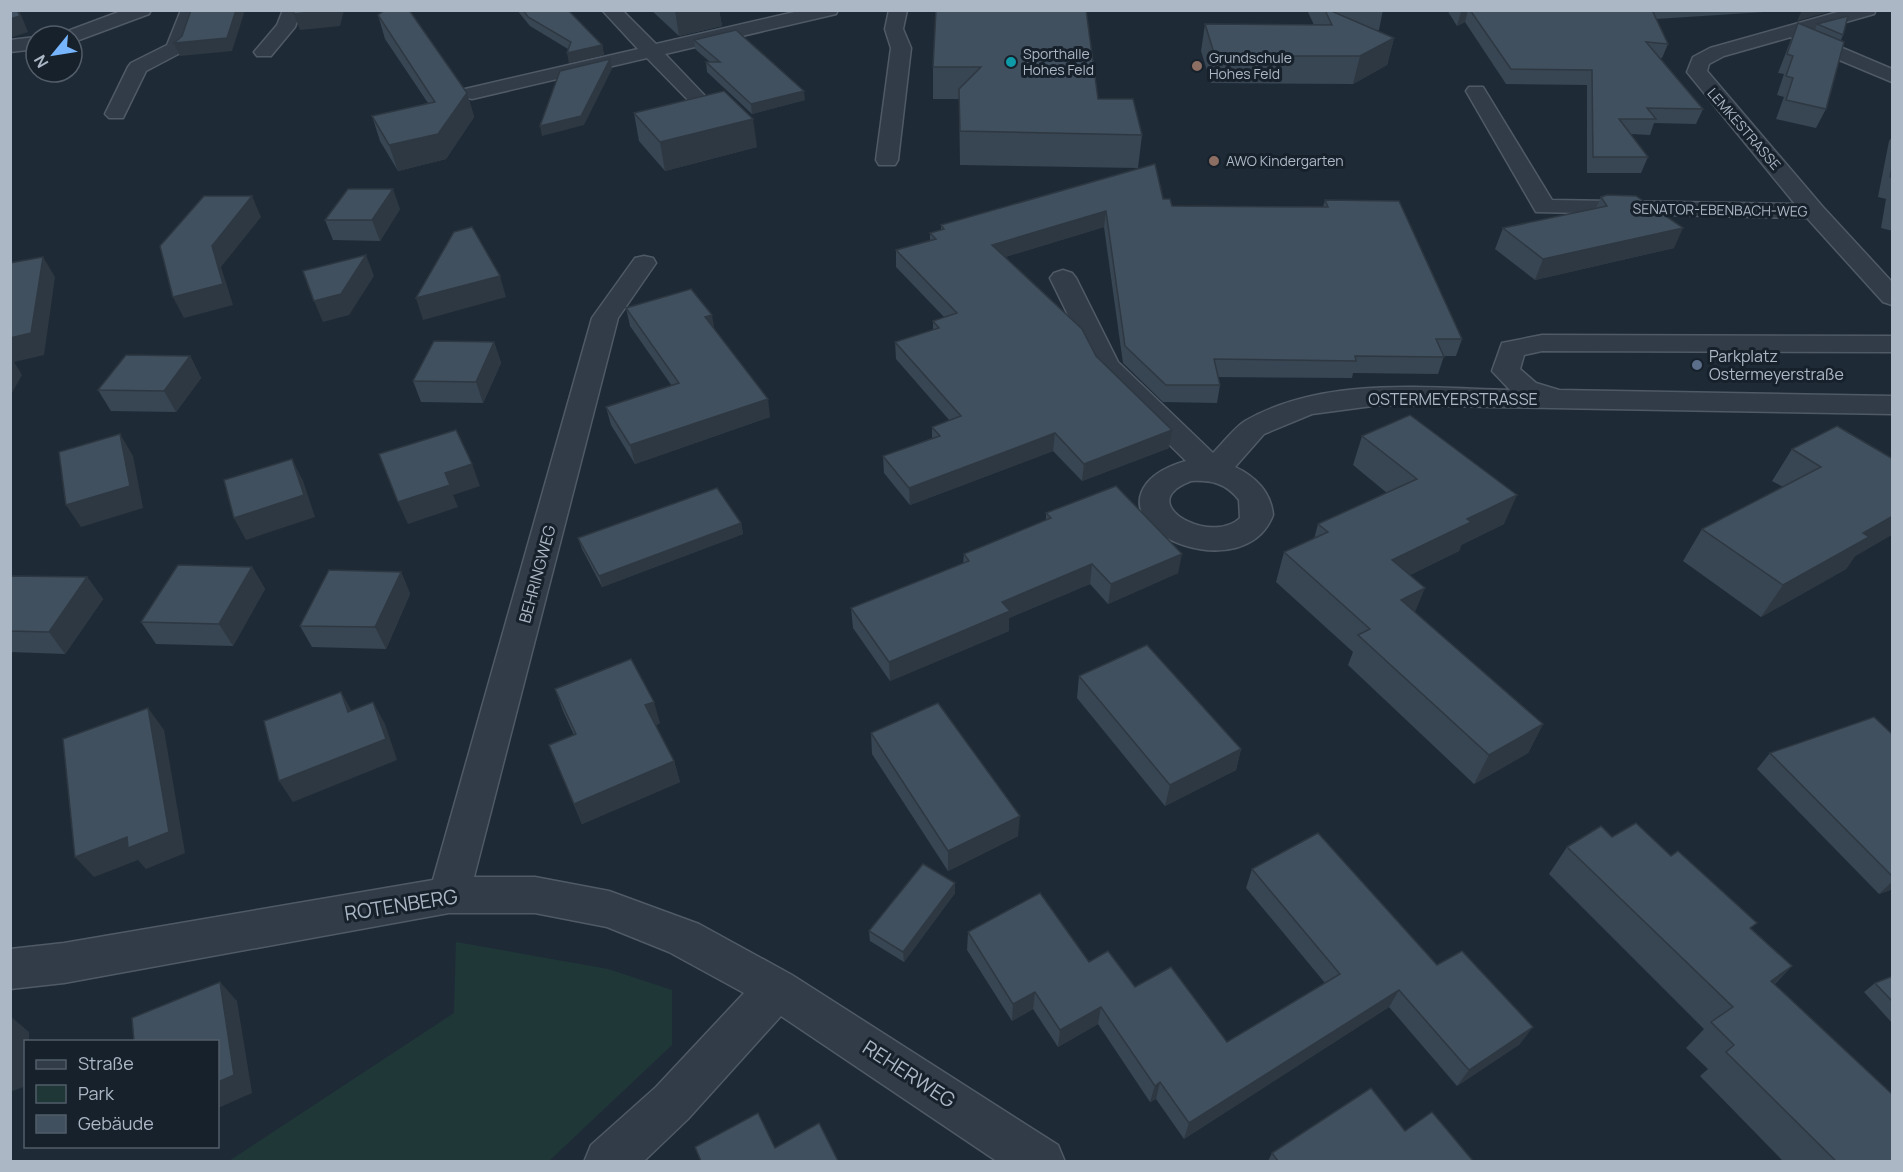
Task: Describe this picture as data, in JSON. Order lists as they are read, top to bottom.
{
  "streets": {
    "street": [
      "LEMKESTRASSE",
      "SENATOR-EBENBACH-WEG",
      "OSTERMEYERSTRASSE",
      "BEHRINGWEG",
      "ROTENBERG",
      "REHERWEG"
    ]
  },
  "crossings": [
    ["LEMKESTRASSE", "SENATOR-EBENBACH-WEG"],
    ["BEHRINGWEG", "ROTENBERG"],
    ["ROTENBERG", "REHERWEG"]
  ],
  "places": [
    "Sporthalle Hohes Feld",
    "Grundschule Hohes Feld",
    "AWO Kindergarten",
    "Parkplatz Ostermeyerstraße"
  ],
  "legend": ["Straße", "Park", "Gebäude"],
  "north": "bottom left"
}
